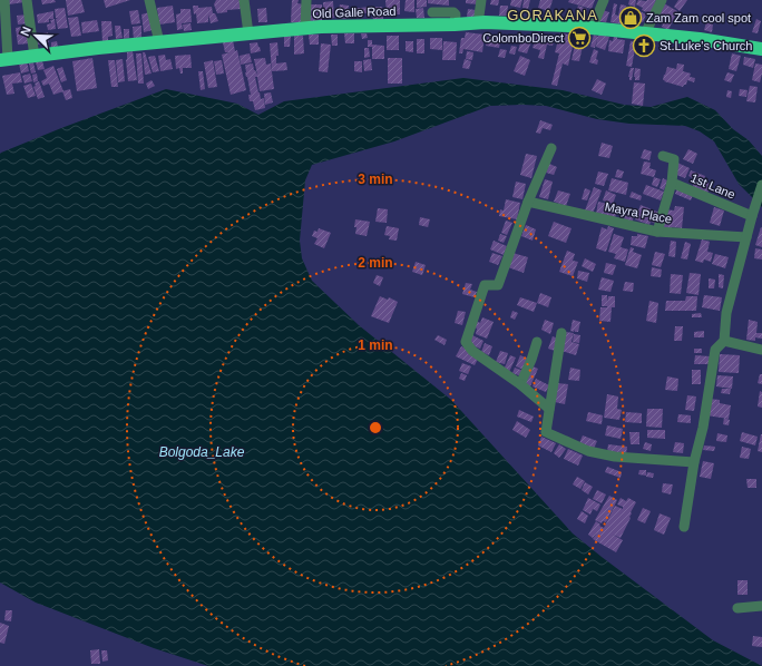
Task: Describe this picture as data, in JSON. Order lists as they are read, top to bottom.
{
  "streets": {
    "highway": ["Old Galle Road"],
    "street": ["1st Lane", "Mayra Place"]
  },
  "districts": ["GORAKANA"],
  "water": ["Bolgoda_Lake"],
  "places": {
    "shop": ["Zam Zam cool spot"],
    "supermarket": ["ColomboDirect"],
    "church": ["St.Luke's Church"]
  },
  "north": "top left",
  "rings": ["3 min", "2 min", "1 min"]
}
